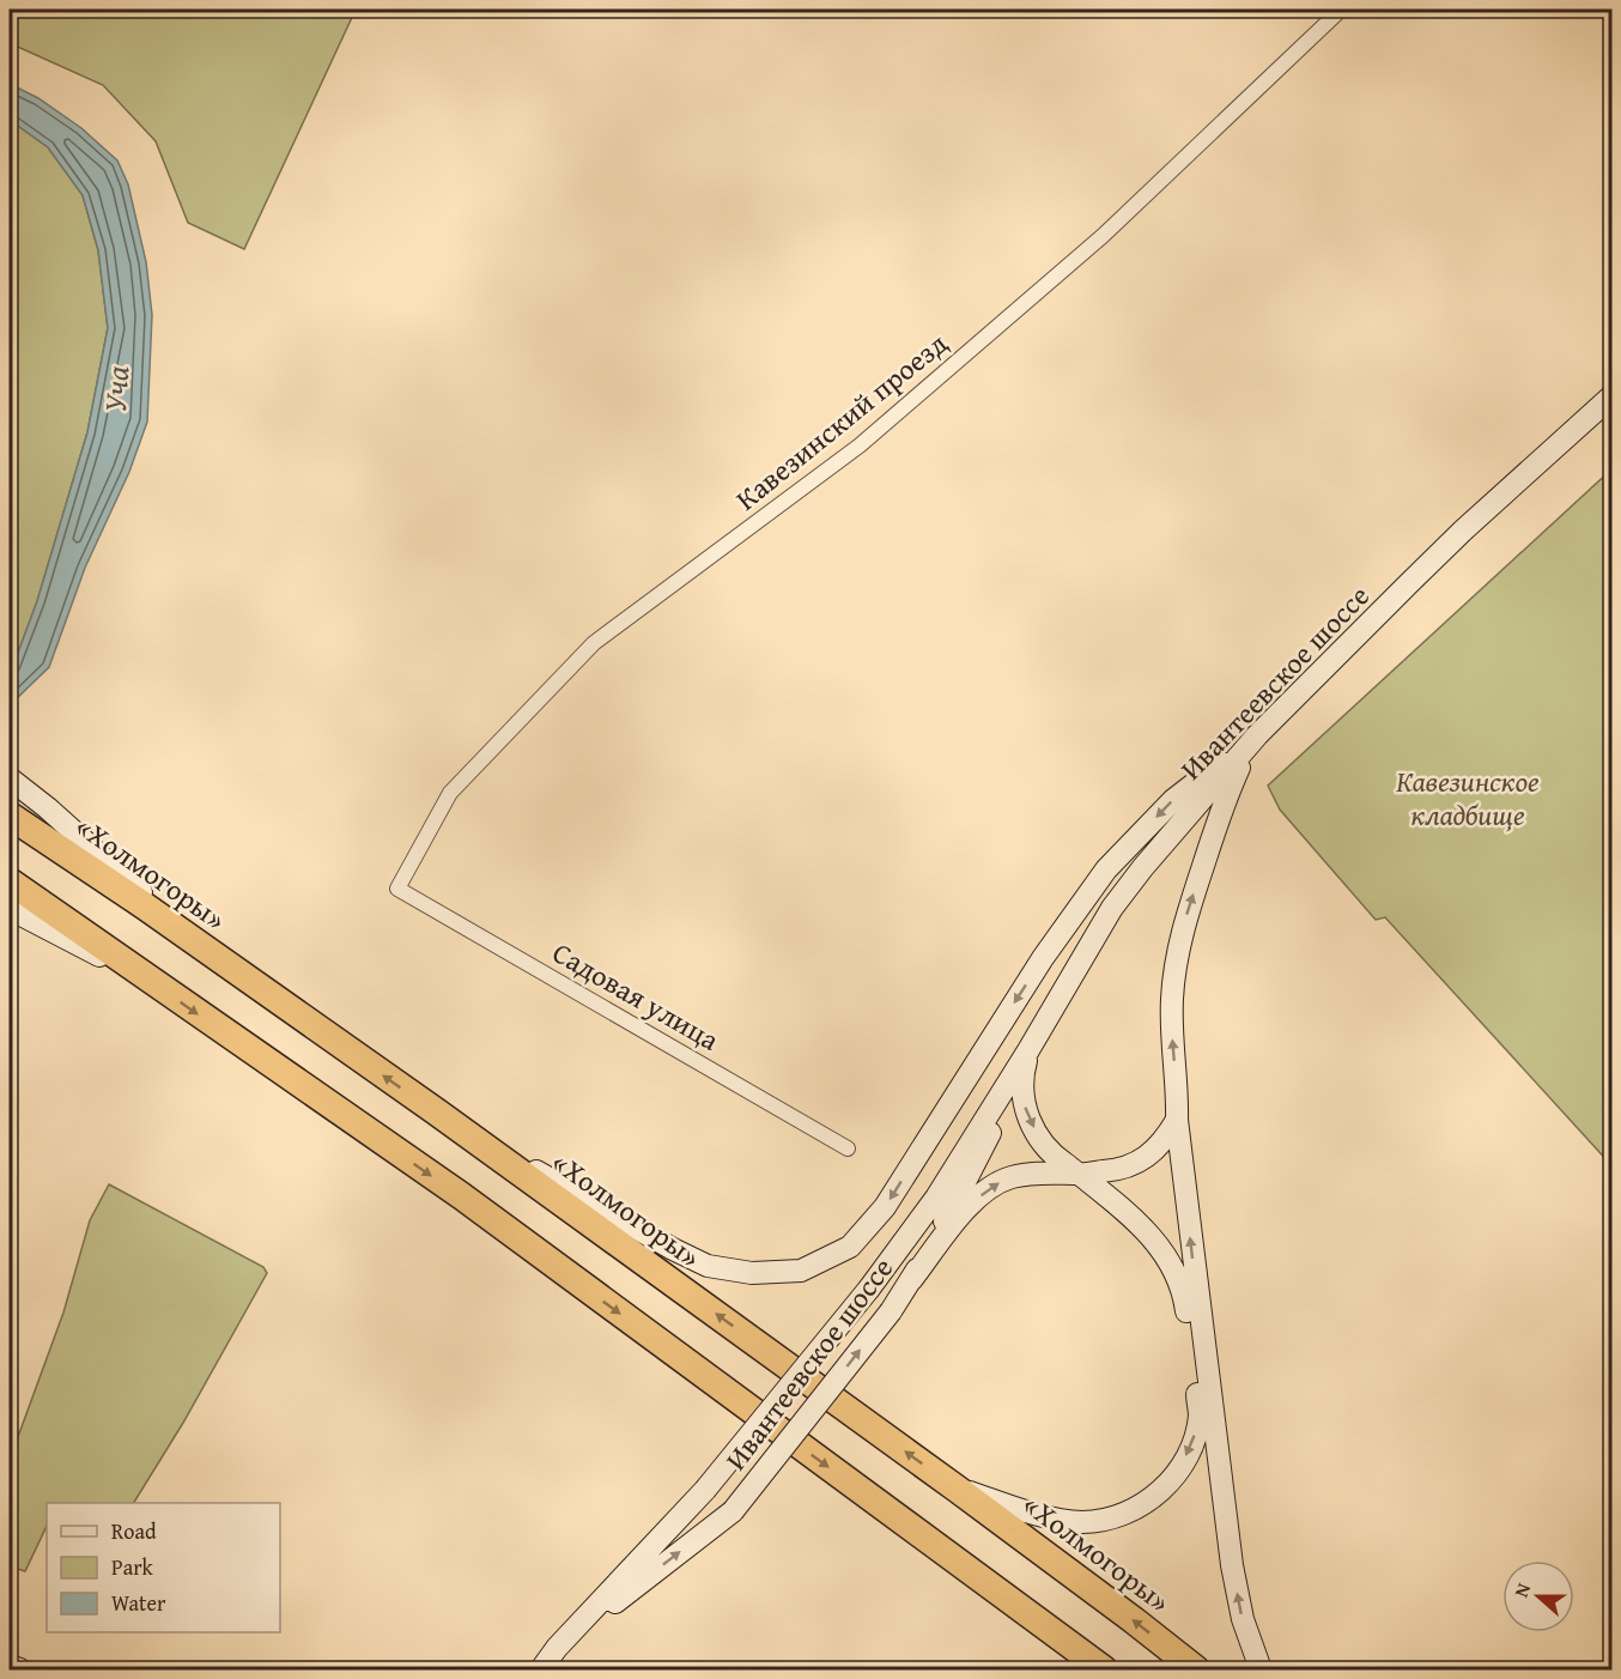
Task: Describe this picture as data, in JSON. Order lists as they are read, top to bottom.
{
  "streets": {
    "highway": ["«Холмогоры»"],
    "main road": ["Ивантеевское шоссе"],
    "street": ["Кавезинский проезд", "Садовая улица"]
  },
  "crossings": [
    ["Кавезинский проезд", "Садовая улица"]
  ],
  "water": ["Уча"],
  "parks": ["Кавезинское кладбище"],
  "legend": ["Road", "Park", "Water"],
  "north": "left"
}
